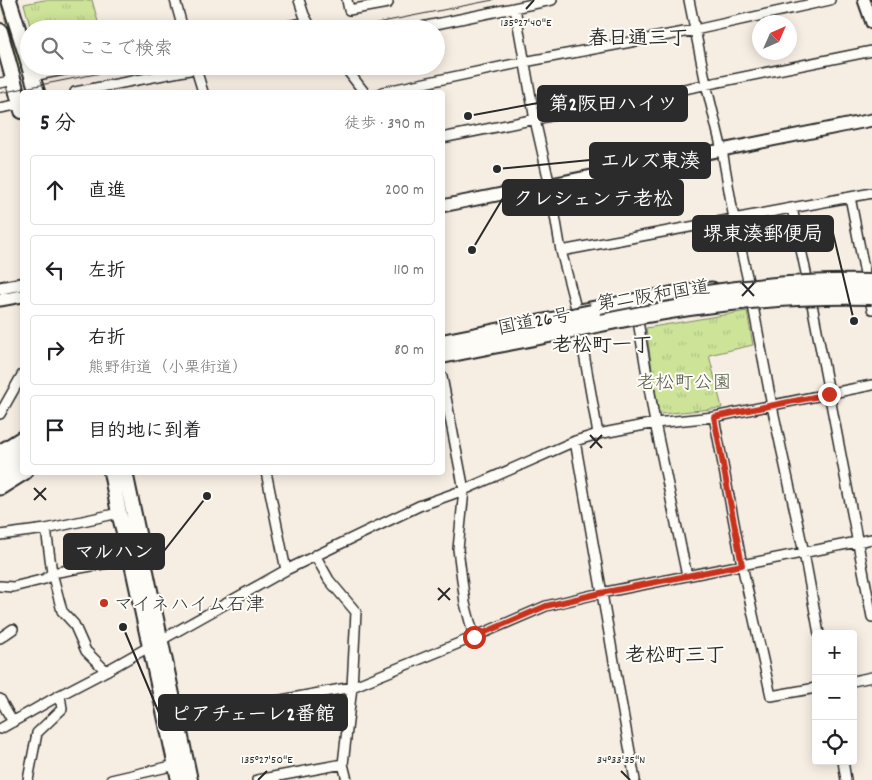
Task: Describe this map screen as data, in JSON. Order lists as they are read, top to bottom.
{
  "streets": {
    "highway": ["第二阪和国道", "国道26号"]
  },
  "crossings": [
    ["第二阪和国道", "国道26号"]
  ],
  "districts": ["春日通三丁", "老松町一丁", "老松町三丁"],
  "parks": ["老松町公園"],
  "places": [
    "第2阪田ハイツ",
    "エルズ東湊",
    "クレシェンテ老松",
    "堺東湊郵便局",
    "マルハン",
    "マイネハイム石津",
    "ピアチェーレ2番館"
  ],
  "north": "top right",
  "page": {
    "search": "ここで検索",
    "heading": ["5 分", "徒歩 · 390 m"],
    "list": [
      ["直進", "200 m"],
      ["左折", "110 m"],
      ["右折", "熊野街道（小栗街道）", "80 m"],
      "目的地に到着"
    ],
    "map_buttons": ["+", "−"]
  },
  "coordinates": ["135°27'40\"E", "135°27'50\"E", "34°33'35\"N"]
}
